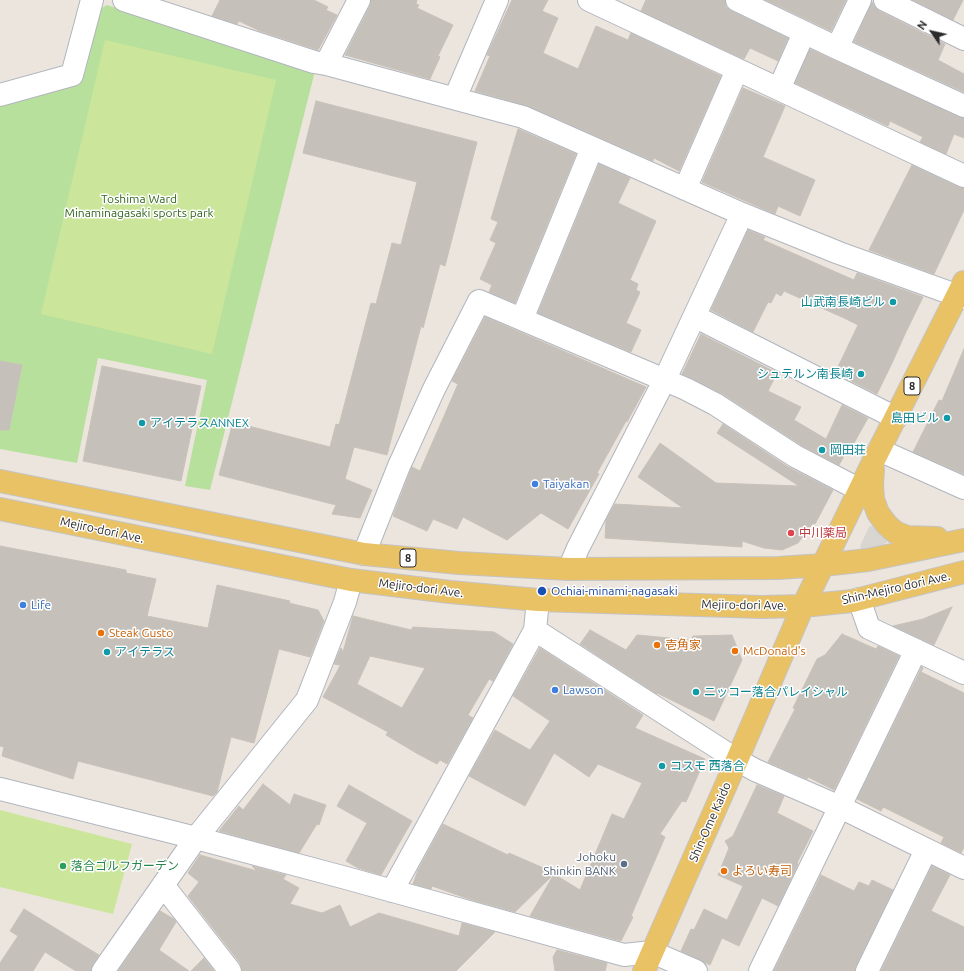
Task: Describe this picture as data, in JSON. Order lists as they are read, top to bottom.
{
  "streets": {
    "main road": [
      "8",
      "Mejiro-dori Ave.",
      "Shin-Mejiro dori Ave.",
      "Shin-Ome Kaido"
    ]
  },
  "crossings": [
    ["8", "Mejiro-dori Ave."],
    ["Mejiro-dori Ave.", "Shin-Mejiro dori Ave."],
    ["Mejiro-dori Ave.", "Shin-Ome Kaido"],
    ["Shin-Mejiro dori Ave.", "Shin-Ome Kaido"]
  ],
  "parks": ["Toshima Ward Minaminagasaki sports park"],
  "places": [
    "山武南長崎ビル",
    "シュテルン南長崎",
    "島田ビル",
    "アイテラスANNEX",
    "岡田荘",
    "Taiyakan",
    "中川薬局",
    "Ochiai-minami-nagasaki",
    "Life",
    "Steak Gusto",
    "壱角家",
    "McDonald's",
    "アイテラス",
    "Lawson",
    "ニッコー落合パレイシャル",
    "コスモ 西落合",
    "Johoku Shinkin BANK",
    "落合ゴルフガーデン",
    "よろい寿司"
  ],
  "north": "top left"
}
